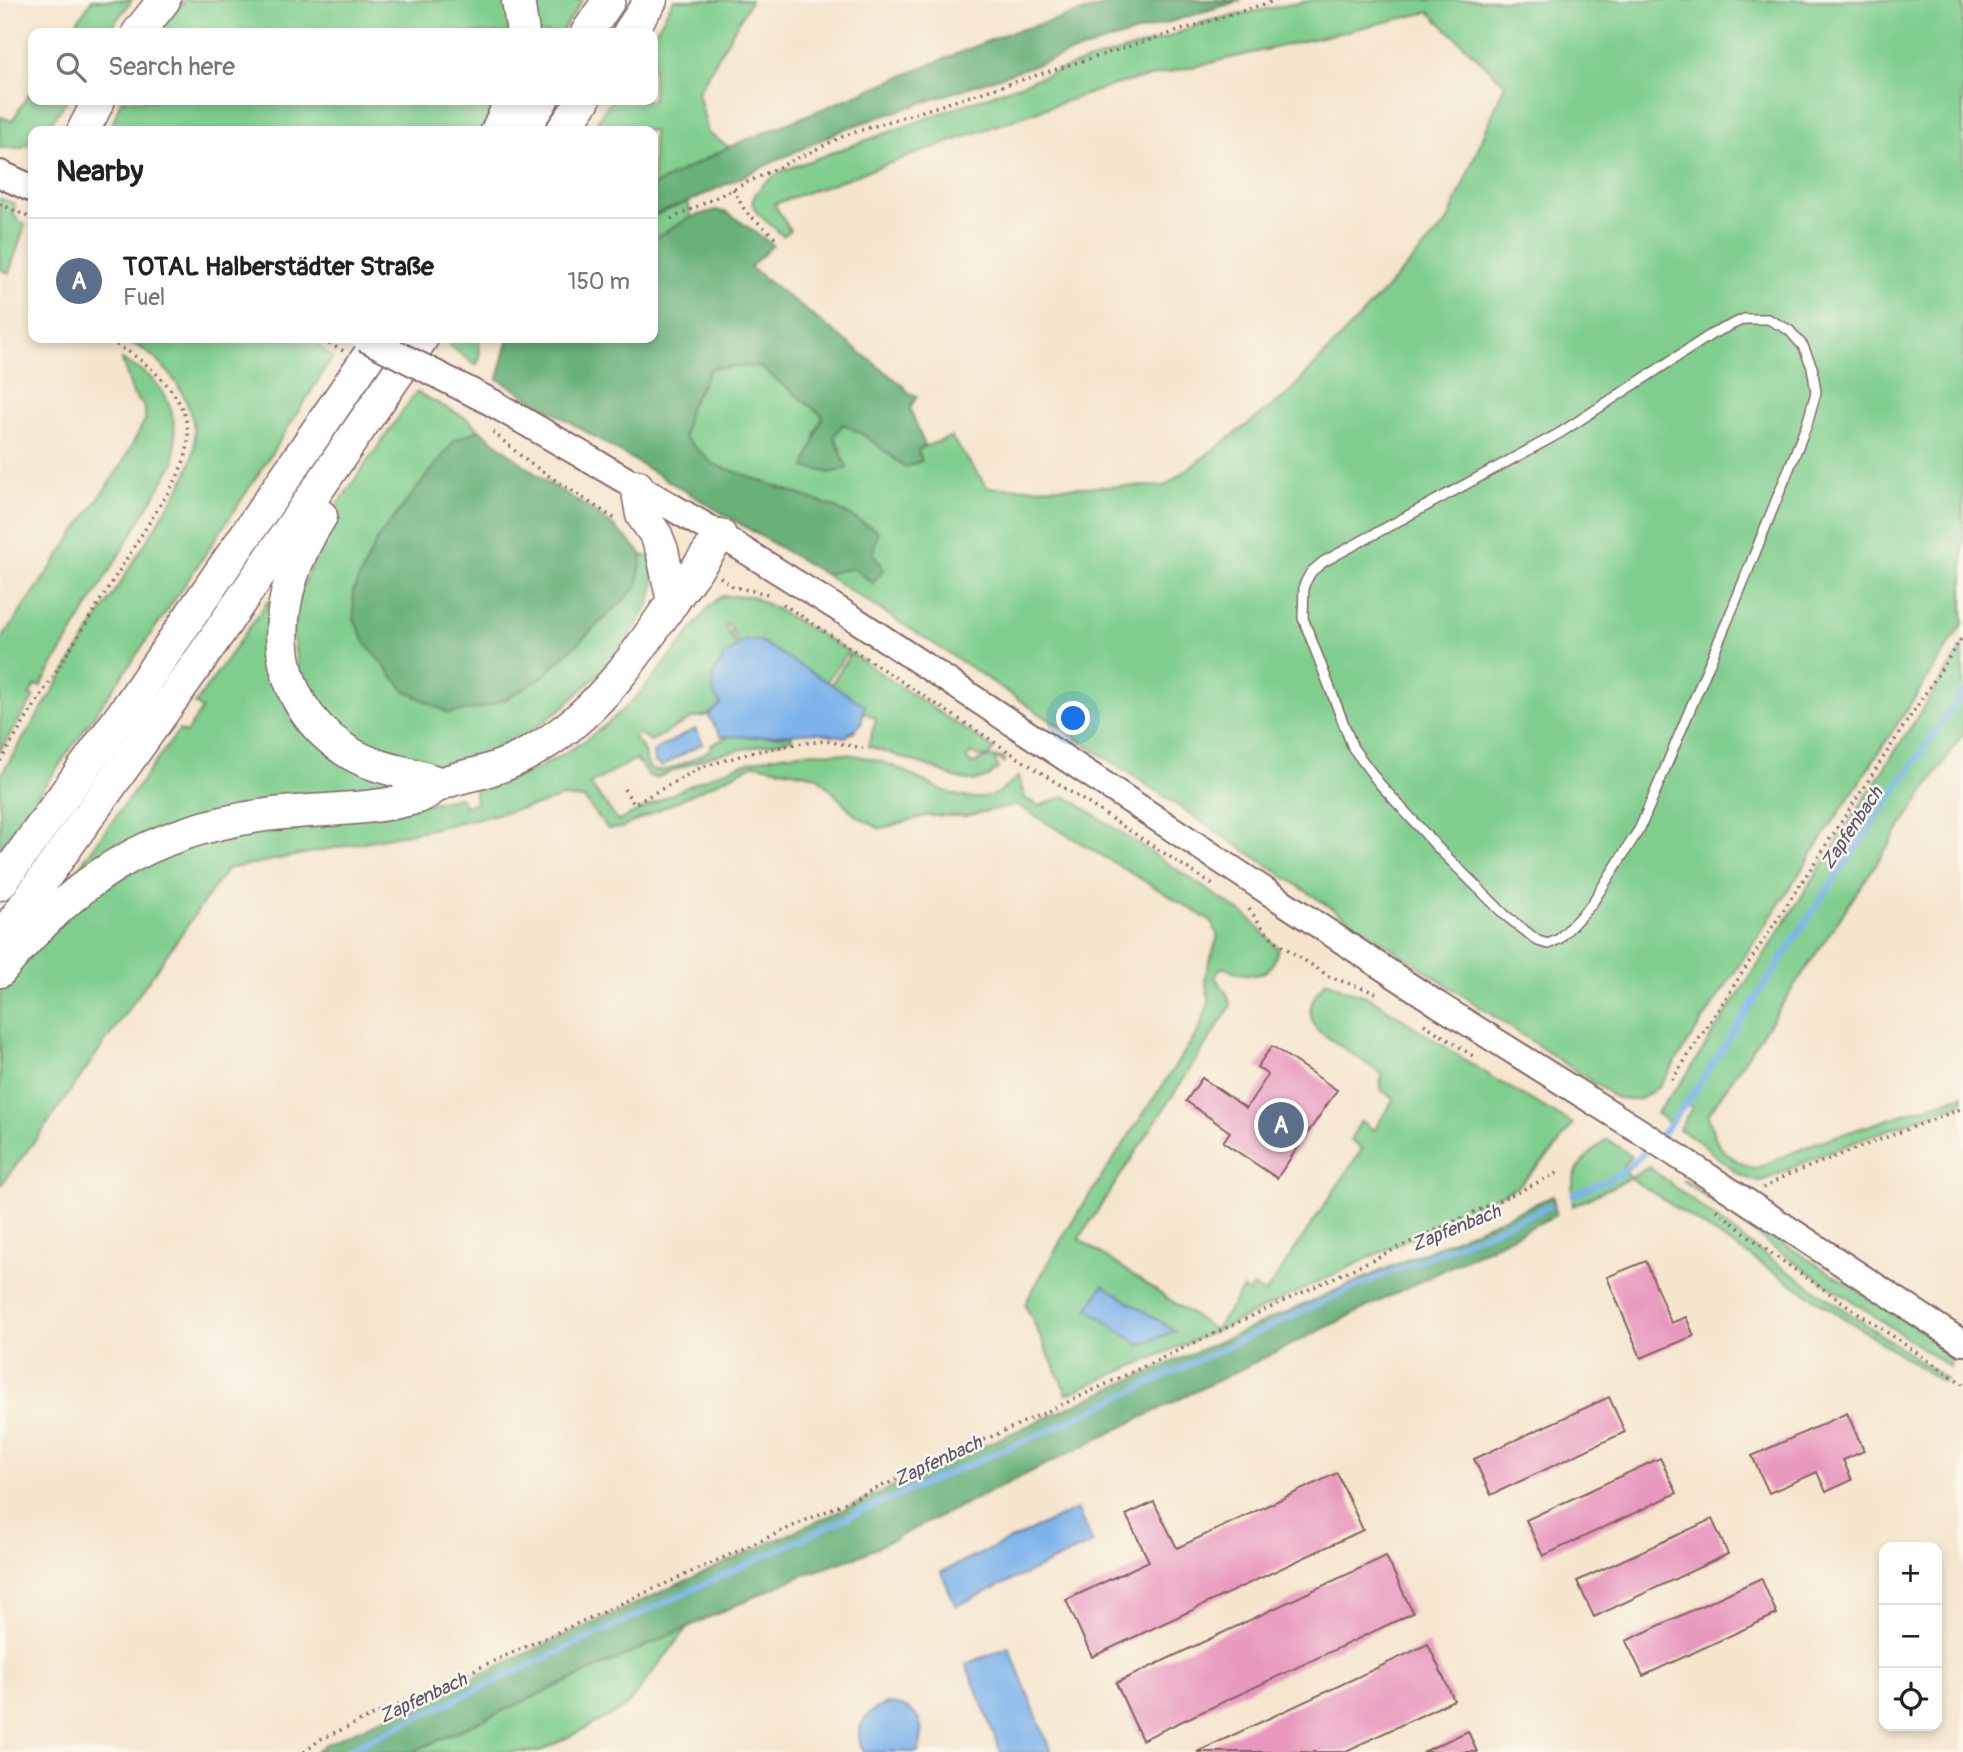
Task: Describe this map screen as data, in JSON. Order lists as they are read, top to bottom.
{
  "water": ["Zapfenbach"],
  "page": {
    "search": "Search here",
    "heading": "Nearby",
    "list": [
      {
        "mark": "A",
        "name": "TOTAL Halberstädter Straße",
        "note": "Fuel",
        "value": "150 m"
      }
    ],
    "pins": "A",
    "map_buttons": ["+", "−"]
  }
}
